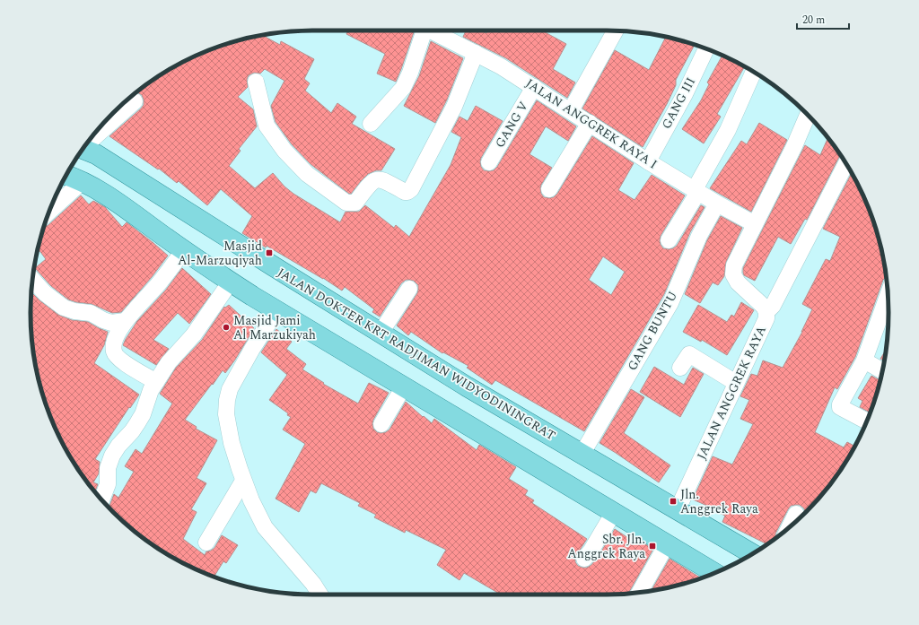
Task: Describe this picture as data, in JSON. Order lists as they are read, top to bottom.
{
  "streets": {
    "main road": ["JALAN DOKTER KRT RADJIMAN WIDYODININGRAT"],
    "street": [
      "GANG III",
      "JALAN ANGGREK RAYA I",
      "GANG V",
      "GANG BUNTU",
      "JALAN ANGGREK RAYA"
    ]
  },
  "crossings": [
    ["GANG III", "JALAN ANGGREK RAYA I"],
    ["JALAN ANGGREK RAYA I", "GANG V"],
    ["JALAN ANGGREK RAYA I", "GANG BUNTU"],
    ["JALAN ANGGREK RAYA I", "JALAN ANGGREK RAYA"],
    ["GANG BUNTU", "JALAN DOKTER KRT RADJIMAN WIDYODININGRAT"],
    ["JALAN DOKTER KRT RADJIMAN WIDYODININGRAT", "JALAN ANGGREK RAYA"]
  ],
  "places": {
    "transit": ["Masjid Al-Marzuqiyah", "Jln. Anggrek Raya", "Sbr. Jln. Anggrek Raya"],
    "other": ["Masjid Jami Al Marzukiyah"]
  },
  "scale_bar": "20 m"
}
